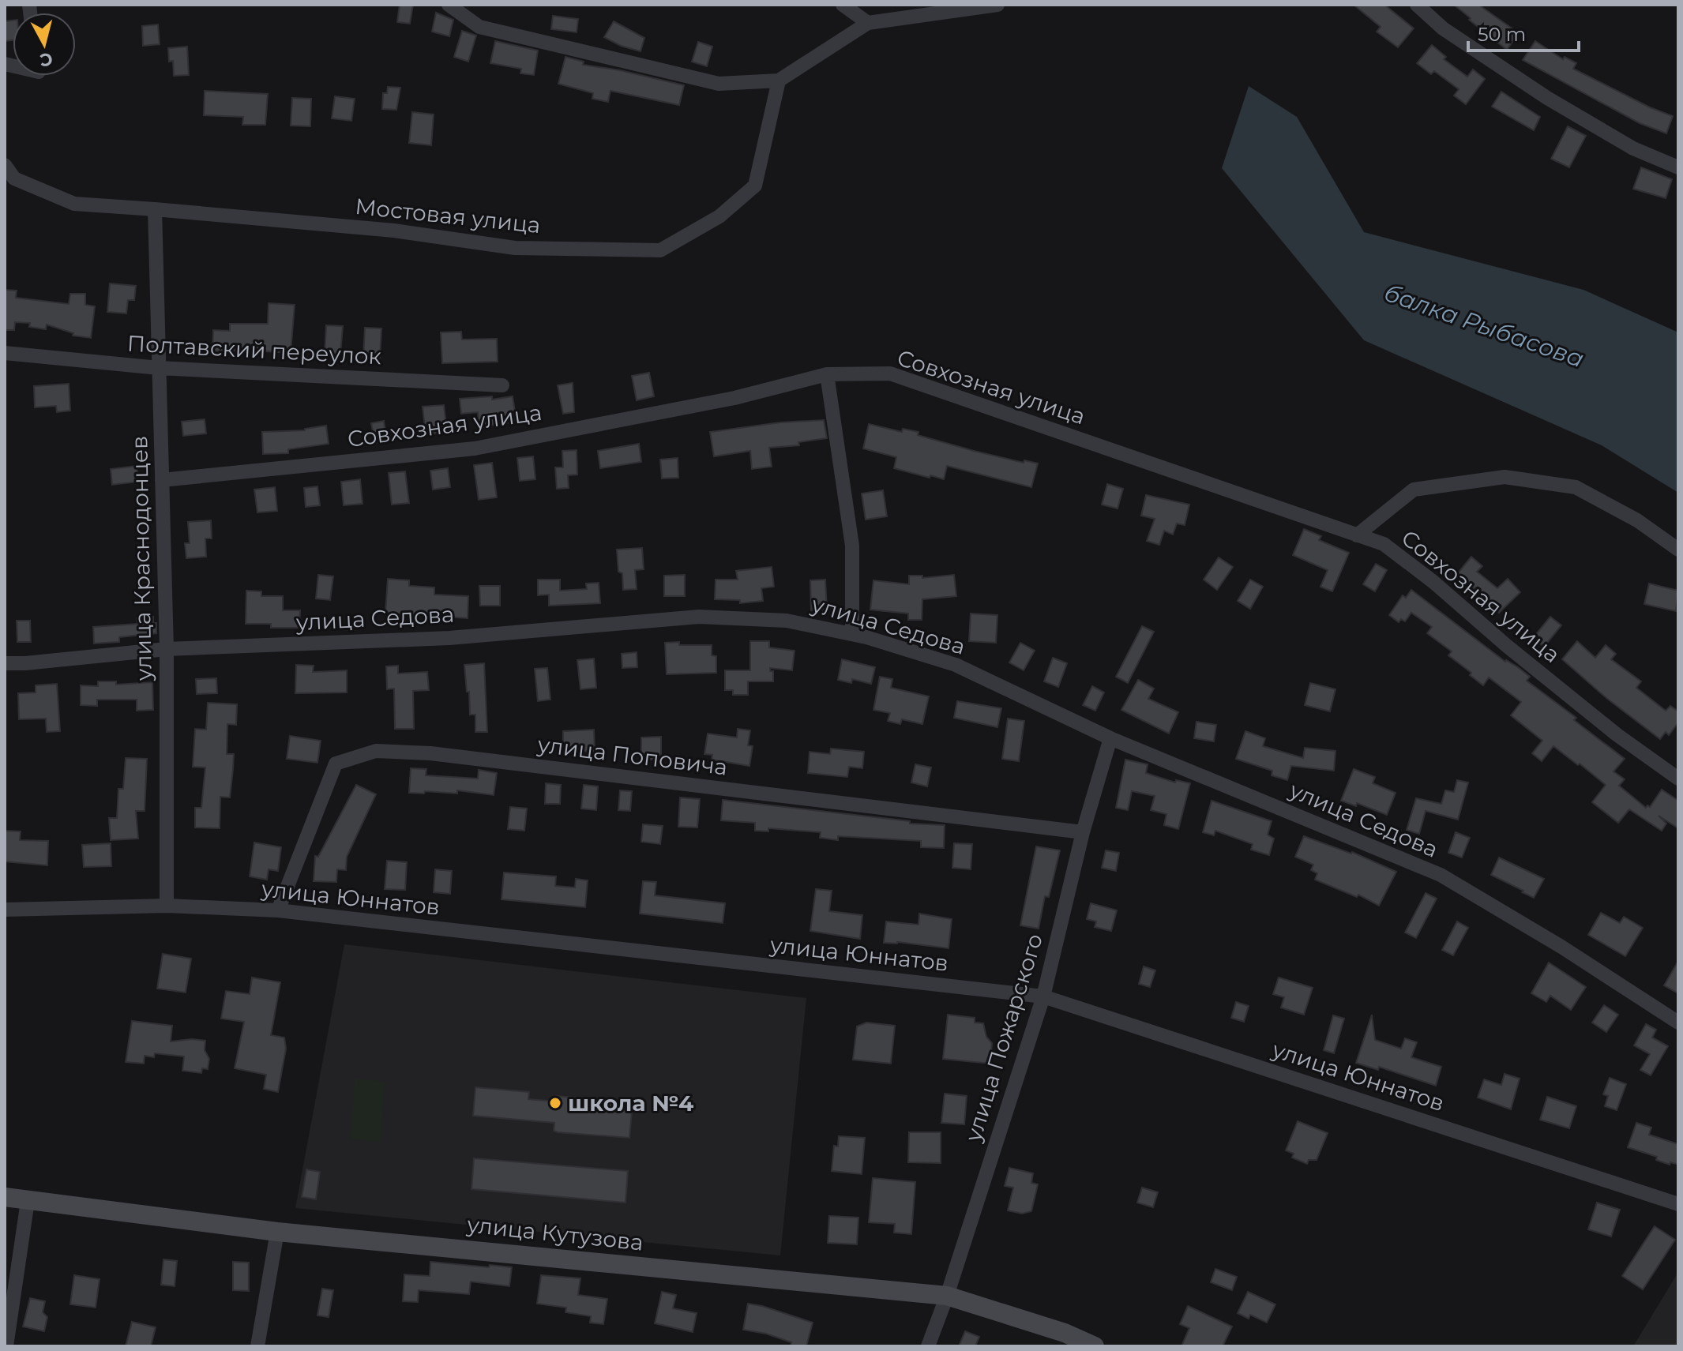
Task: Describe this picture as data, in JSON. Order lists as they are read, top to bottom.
{
  "streets": {
    "main road": ["улица Кутузова"],
    "street": [
      "Мостовая улица",
      "Полтавский переулок",
      "Совхозная улица",
      "улица Краснодонцев",
      "улица Седова",
      "улица Поповича",
      "улица Юннатов",
      "улица Пожарского"
    ]
  },
  "crossings": [
    ["Мостовая улица", "улица Краснодонцев"],
    ["Полтавский переулок", "улица Краснодонцев"],
    ["Совхозная улица", "улица Краснодонцев"],
    ["улица Краснодонцев", "улица Седова"],
    ["улица Краснодонцев", "улица Юннатов"],
    ["улица Седова", "улица Пожарского"],
    ["улица Поповича", "улица Юннатов"],
    ["улица Поповича", "улица Пожарского"],
    ["улица Юннатов", "улица Пожарского"],
    ["улица Пожарского", "улица Кутузова"]
  ],
  "water": ["балка Рыбасова"],
  "places": ["школа №4"],
  "scale_bar": "50 m",
  "north": "bottom"
}
